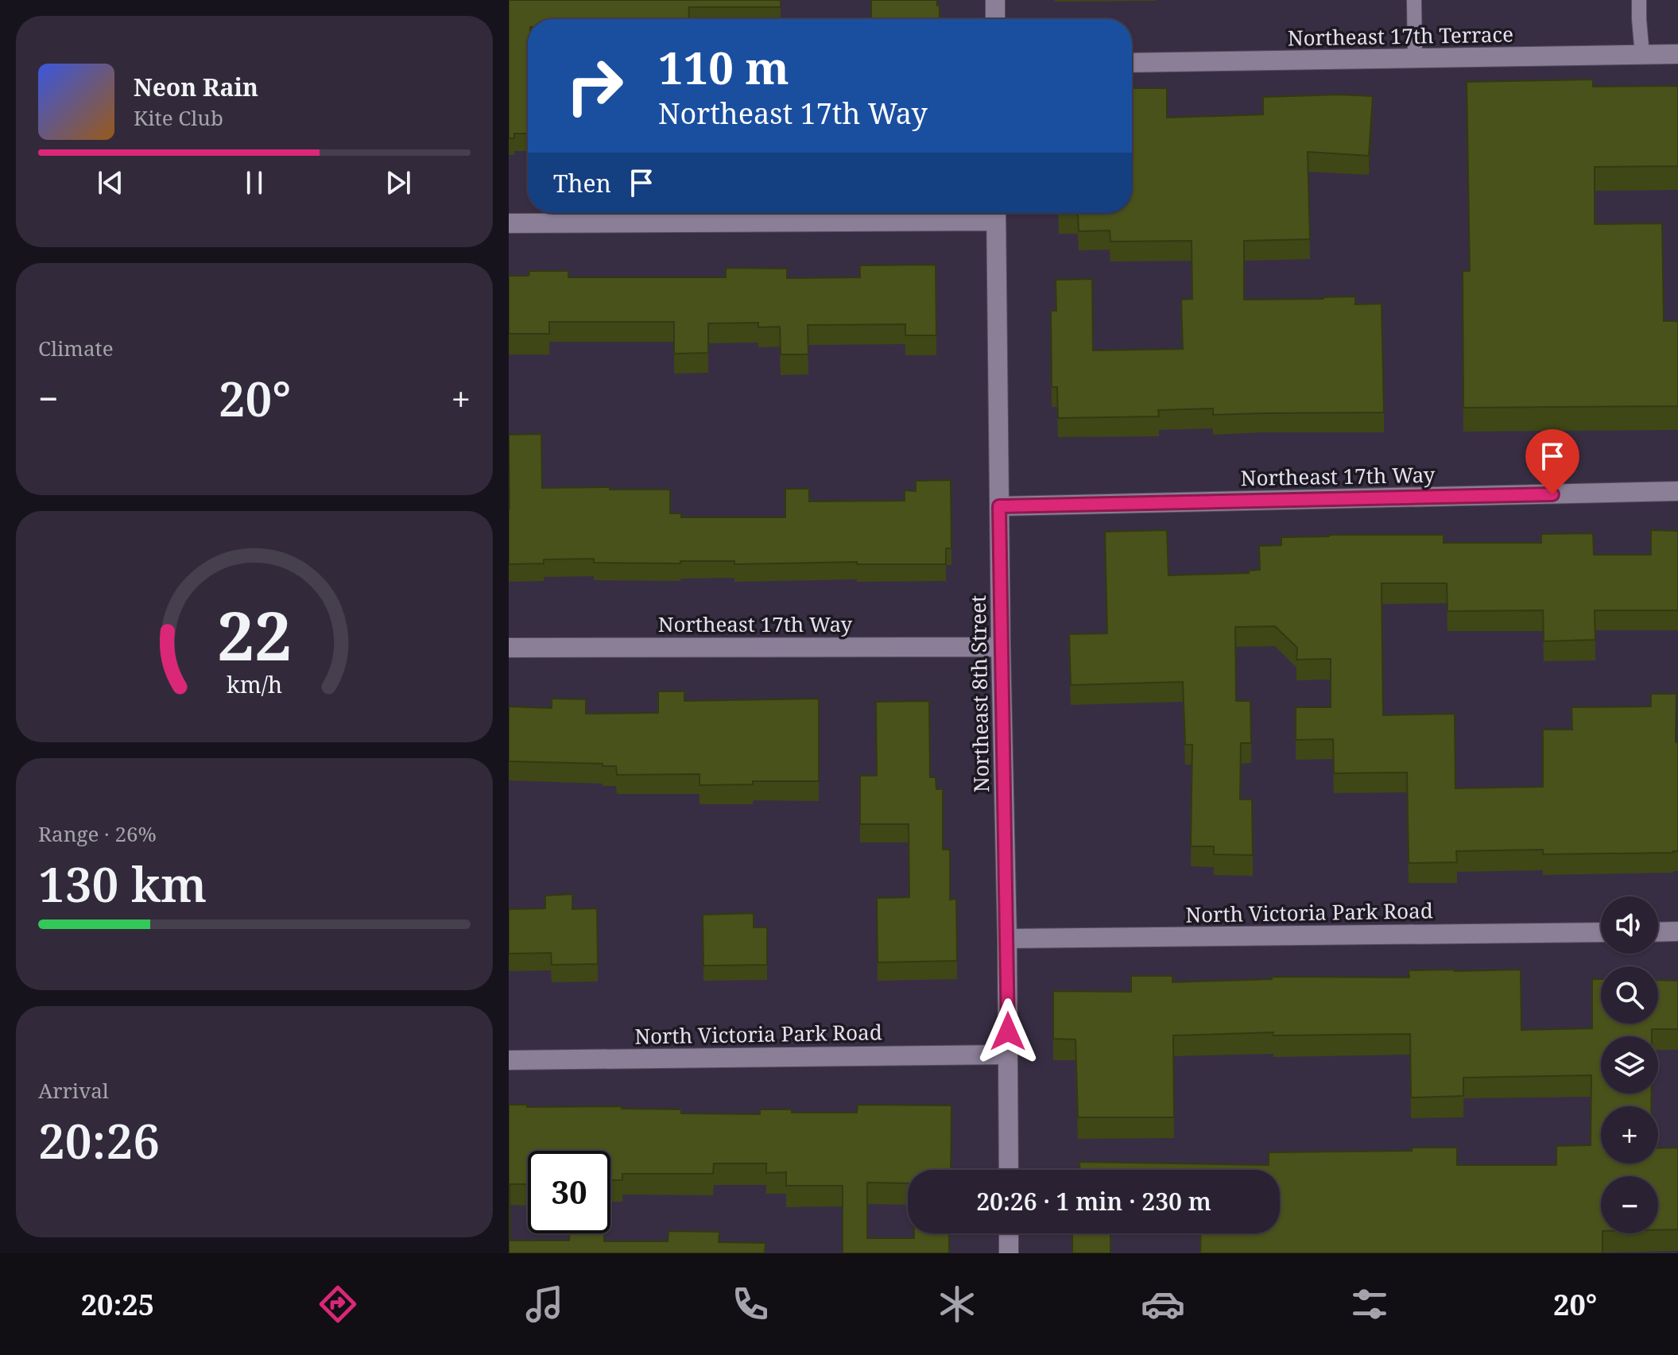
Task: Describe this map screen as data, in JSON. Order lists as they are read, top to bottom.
{
  "streets": {
    "street": [
      "Northeast 17th Terrace",
      "Northeast 17th Way",
      "Northeast 8th Street",
      "North Victoria Park Road"
    ]
  },
  "crossings": [
    ["Northeast 17th Way", "Northeast 8th Street"],
    ["Northeast 8th Street", "North Victoria Park Road"]
  ],
  "page": {
    "turn": ["110 m", "Northeast 17th Way"],
    "song": ["Neon Rain", "Kite Club"],
    "then": "Then",
    "tile": [
      "Climate",
      ["Range · 26%", "130 km"],
      ["Arrival", "20:26"]
    ],
    "heat": ["−", "20°", "+"],
    "map_buttons": ["+", "−"],
    "limit": "30",
    "trip": "20:26 · 1 min · 230 m",
    "tabs": ["20:25", "20°"],
    "gauge": ["22", "km/h"]
  }
}
